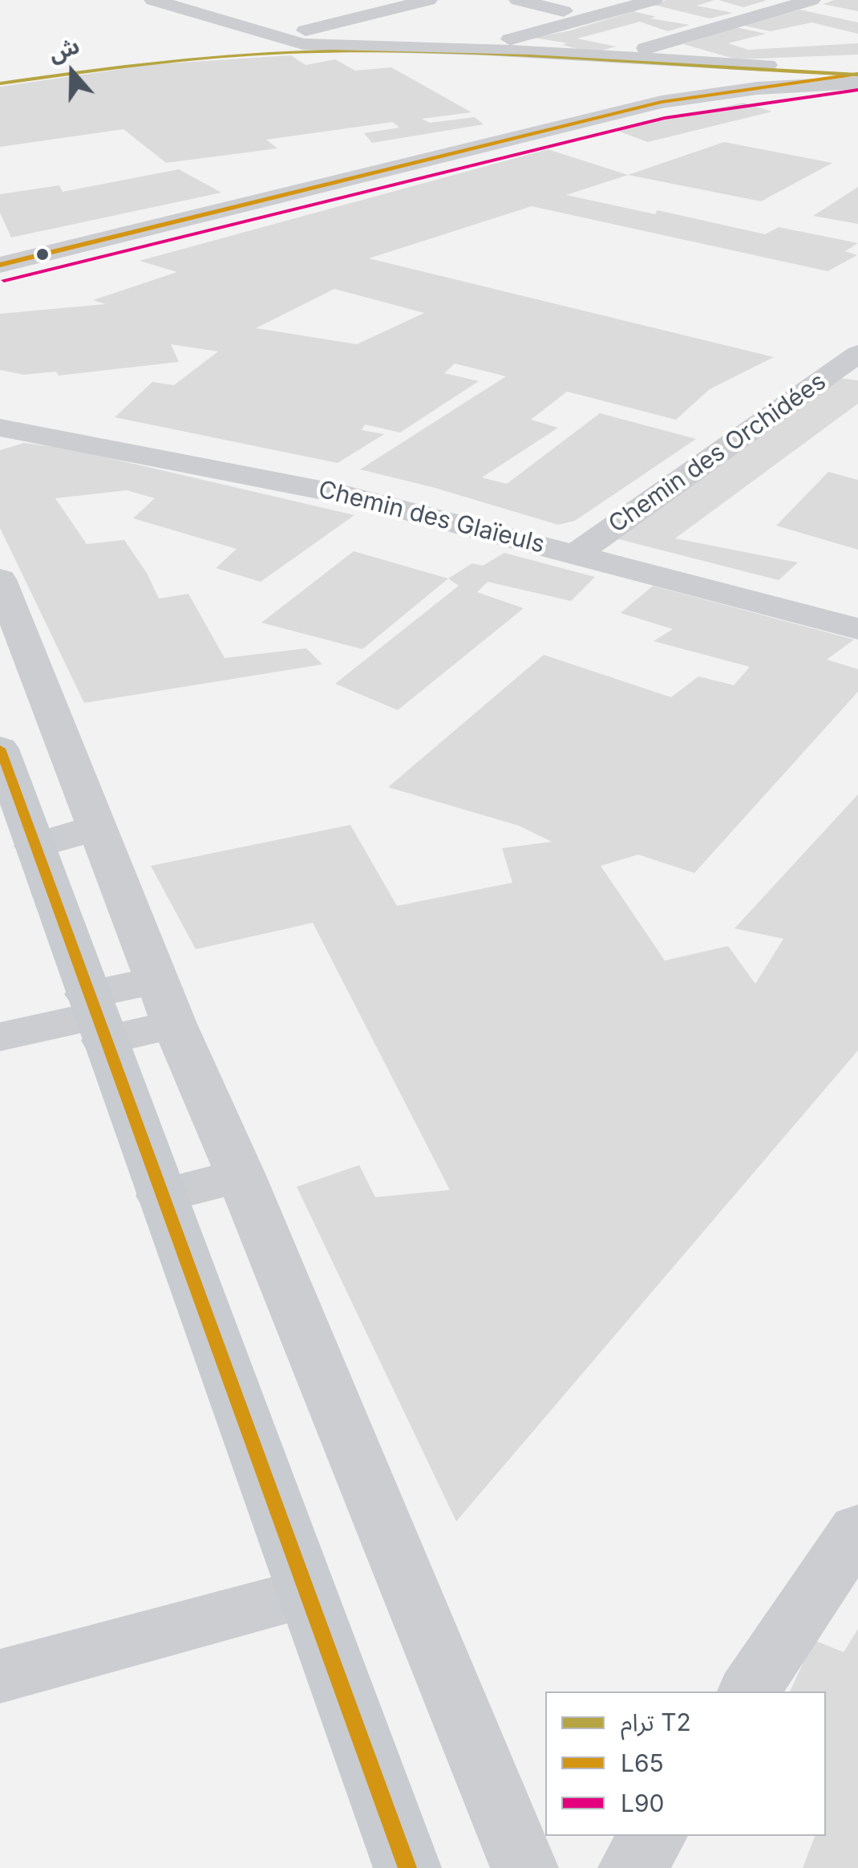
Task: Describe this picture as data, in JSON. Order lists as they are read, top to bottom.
{
  "streets": {
    "street": ["Chemin des Orchidées", "Chemin des Glaïeuls"]
  },
  "crossings": [
    ["Chemin des Orchidées", "Chemin des Glaïeuls"]
  ],
  "lines": ["tram line T2", "transit line L65", "transit line L90"],
  "legend": ["ترام T2", "L65", "L90"],
  "north": "top"
}
